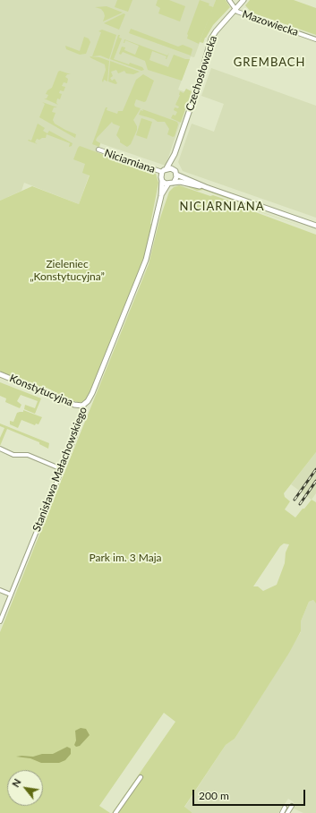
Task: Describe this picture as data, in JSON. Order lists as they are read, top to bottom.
{
  "streets": {
    "street": [
      "Mazowiecka",
      "Czechosłowacka",
      "Niciarniana",
      "Konstytucyjna",
      "Stanisława Małachowskiego"
    ]
  },
  "crossings": [
    ["Mazowiecka", "Czechosłowacka"],
    ["Czechosłowacka", "Niciarniana"],
    ["Czechosłowacka", "Stanisława Małachowskiego"],
    ["Niciarniana", "Stanisława Małachowskiego"],
    ["Konstytucyjna", "Stanisława Małachowskiego"]
  ],
  "districts": ["GREMBACH", "NICIARNIANA"],
  "parks": ["Zieleniec „Konstytucyjna”", "Park im. 3 Maja"],
  "scale_bar": "200 m",
  "north": "top left"
}
